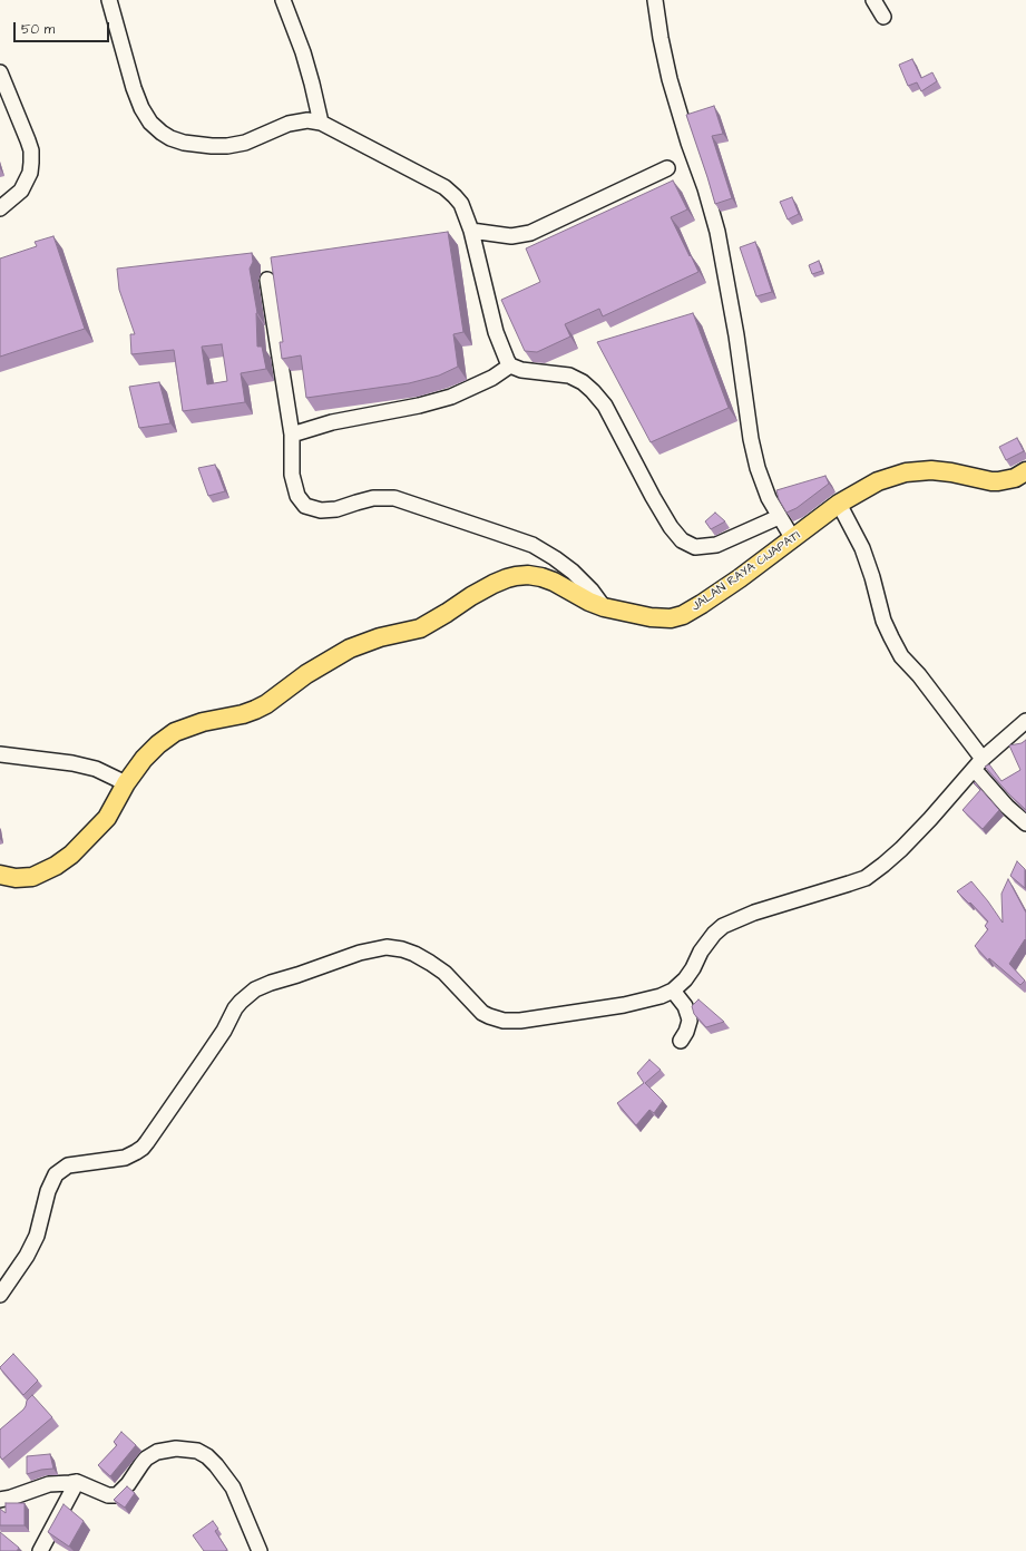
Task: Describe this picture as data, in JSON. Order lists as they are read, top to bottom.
{
  "streets": {
    "main road": ["JALAN RAYA CIJAPATI"]
  },
  "scale_bar": "50 m"
}
